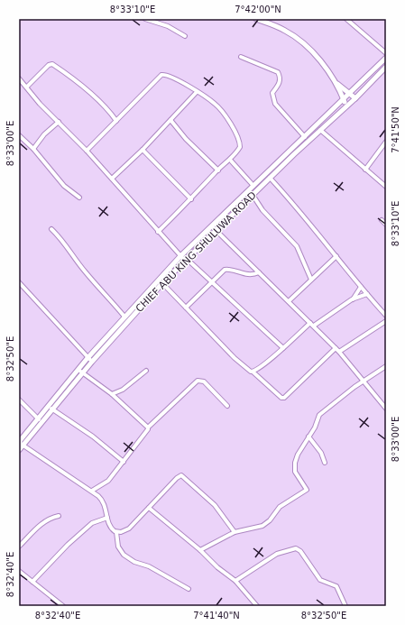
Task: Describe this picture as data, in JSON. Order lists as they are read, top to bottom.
{
  "streets": {
    "street": ["CHIEF ABU KING SHULUWA ROAD"]
  },
  "coordinates": [
    "8°33'10\"E",
    "7°42'00\"N",
    "7°41'50\"N",
    "8°33'00\"E",
    "8°32'50\"E",
    "8°32'40\"E",
    "7°41'40\"N"
  ]
}
